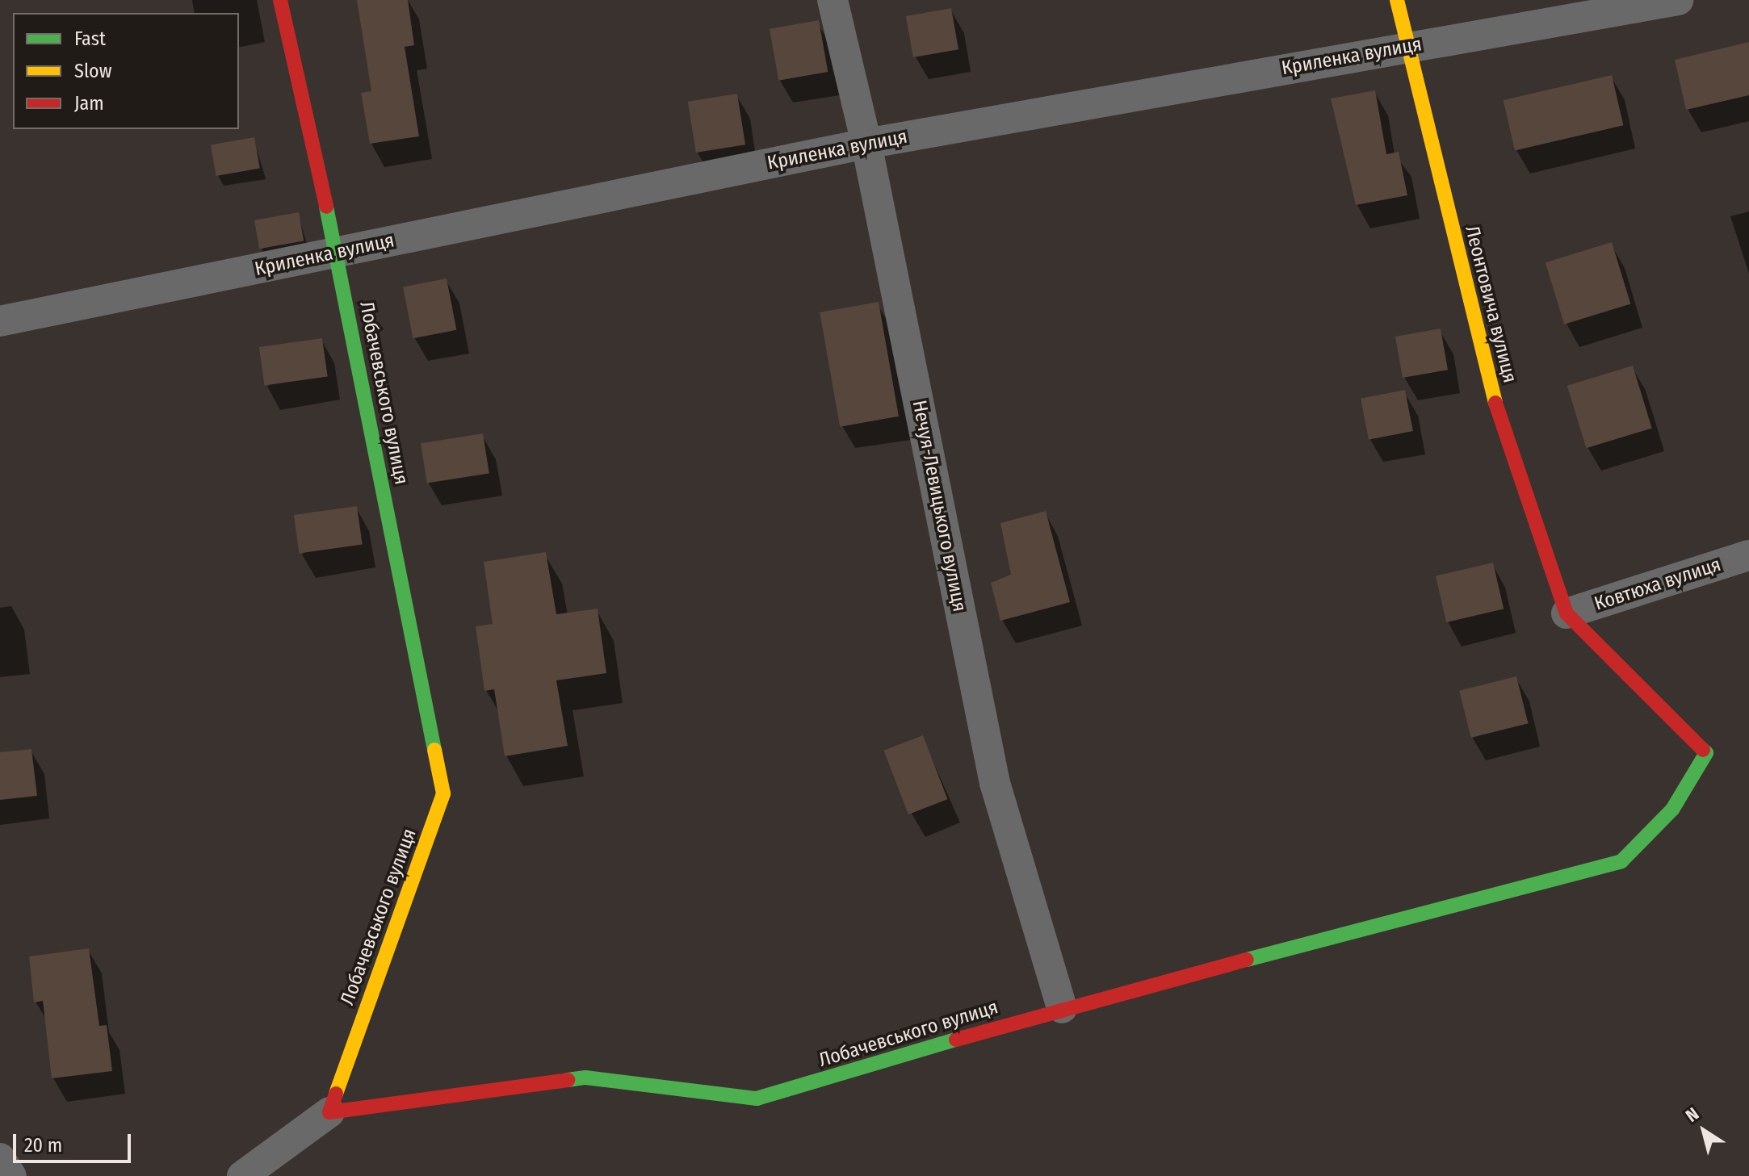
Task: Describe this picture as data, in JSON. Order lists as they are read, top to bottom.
{
  "streets": {
    "street": [
      "Криленка вулиця",
      "Леонтовича вулиця",
      "Лобачевського вулиця",
      "Нечуя-Левицького вулиця",
      "Ковтюха вулиця"
    ]
  },
  "crossings": [
    ["Криленка вулиця", "Леонтовича вулиця"],
    ["Криленка вулиця", "Лобачевського вулиця"],
    ["Криленка вулиця", "Нечуя-Левицького вулиця"],
    ["Леонтовича вулиця", "Лобачевського вулиця"],
    ["Леонтовича вулиця", "Ковтюха вулиця"],
    ["Лобачевського вулиця", "Нечуя-Левицького вулиця"],
    ["Лобачевського вулиця", "Ковтюха вулиця"]
  ],
  "legend": ["Fast", "Slow", "Jam"],
  "scale_bar": "20 m",
  "north": "top left"
}
